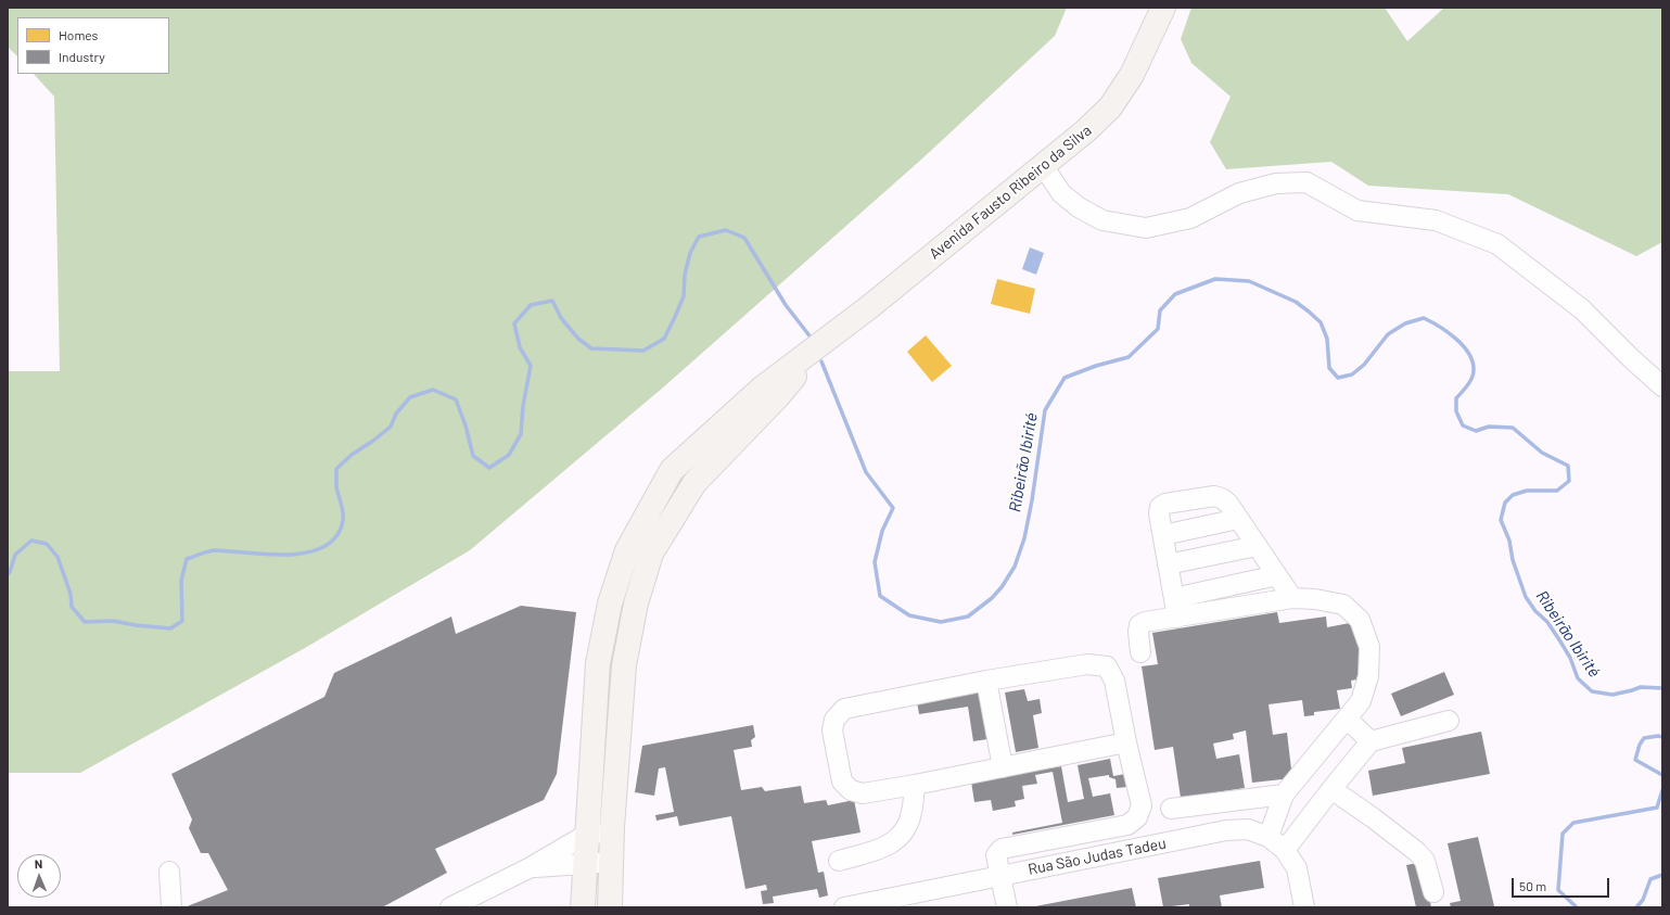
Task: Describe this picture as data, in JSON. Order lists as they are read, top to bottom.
{
  "streets": {
    "main road": ["Avenida Fausto Ribeiro da Silva"],
    "street": ["Rua São Judas Tadeu"]
  },
  "water": ["Ribeirão Ibirité"],
  "legend": ["Homes", "Industry"],
  "scale_bar": "50 m",
  "north": "top"
}
